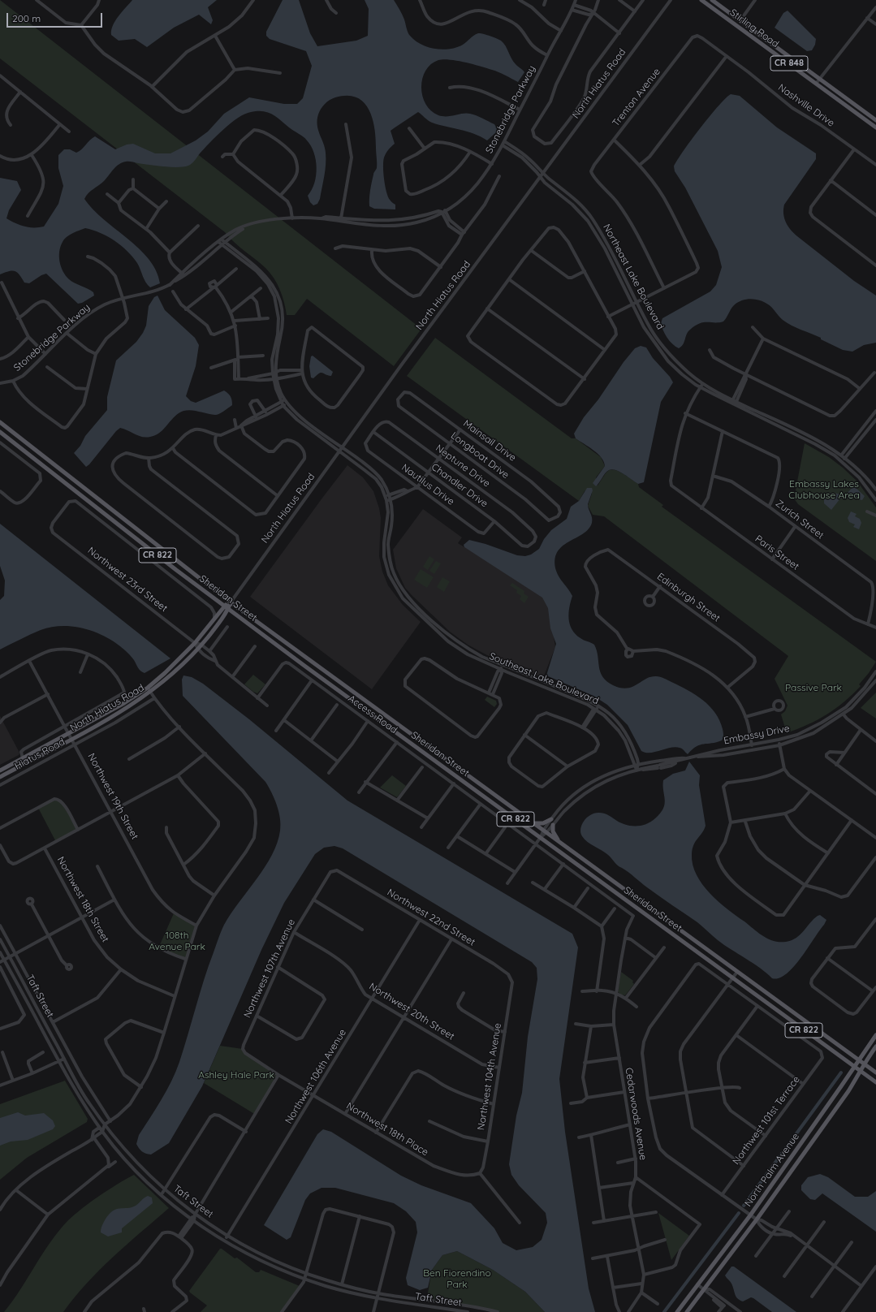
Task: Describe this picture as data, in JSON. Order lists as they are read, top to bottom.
{
  "streets": {
    "main road": [
      "Stirling Road",
      "CR 848",
      "North Hiatus Road",
      "CR 822",
      "Sheridan Street",
      "North Palm Avenue"
    ],
    "street": [
      "Trenton Avenue",
      "Nashville Drive",
      "Stonebridge Parkway",
      "Northeast Lake Boulevard",
      "Mainsail Drive",
      "Longboat Drive",
      "Neptune Drive",
      "Nautilus Drive",
      "Chandler Drive",
      "Zurich Street",
      "Paris Street",
      "Northwest 23rd Street",
      "Edinburgh Street",
      "Southeast Lake Boulevard",
      "Access Road",
      "Embassy Drive",
      "Hiatus Road",
      "Northwest 19th Street",
      "Northwest 18th Street",
      "Northwest 22nd Street",
      "Northwest 107th Avenue",
      "Taft Street",
      "Northwest 20th Street",
      "Northwest 106th Avenue",
      "Northwest 104th Avenue",
      "Cedarwoods Avenue",
      "Northwest 101st Terrace",
      "Northwest 18th Place"
    ]
  },
  "crossings": [
    ["North Hiatus Road", "Northeast Lake Boulevard"],
    ["North Hiatus Road", "Northwest 23rd Street"],
    ["North Hiatus Road", "Sheridan Street"],
    ["North Hiatus Road", "Southeast Lake Boulevard"],
    ["North Hiatus Road", "Northwest 19th Street"],
    ["Trenton Avenue", "Nashville Drive"],
    ["Stonebridge Parkway", "Northeast Lake Boulevard"],
    ["Stonebridge Parkway", "Southeast Lake Boulevard"],
    ["Mainsail Drive", "Longboat Drive"],
    ["Neptune Drive", "Nautilus Drive"],
    ["Neptune Drive", "Chandler Drive"],
    ["Nautilus Drive", "Chandler Drive"],
    ["Zurich Street", "Paris Street"],
    ["Northwest 23rd Street", "Sheridan Street"],
    ["Sheridan Street", "Embassy Drive"],
    ["Sheridan Street", "North Palm Avenue"],
    ["Southeast Lake Boulevard", "Embassy Drive"],
    ["Hiatus Road", "Northwest 19th Street"],
    ["Northwest 22nd Street", "Northwest 107th Avenue"],
    ["Northwest 22nd Street", "Northwest 106th Avenue"],
    ["Northwest 22nd Street", "Northwest 104th Avenue"],
    ["Northwest 107th Avenue", "Northwest 20th Street"],
    ["Northwest 107th Avenue", "Northwest 18th Place"],
    ["Taft Street", "Northwest 106th Avenue"],
    ["Northwest 20th Street", "Northwest 106th Avenue"],
    ["Northwest 20th Street", "Northwest 104th Avenue"],
    ["Northwest 106th Avenue", "Northwest 18th Place"],
    ["Northwest 104th Avenue", "Northwest 18th Place"]
  ],
  "parks": [
    "Embassy Lakes Clubhouse Area",
    "Passive Park",
    "108th Avenue Park",
    "Ashley Hale Park",
    "Ben Fiorendino Park"
  ],
  "scale_bar": "200 m"
}
